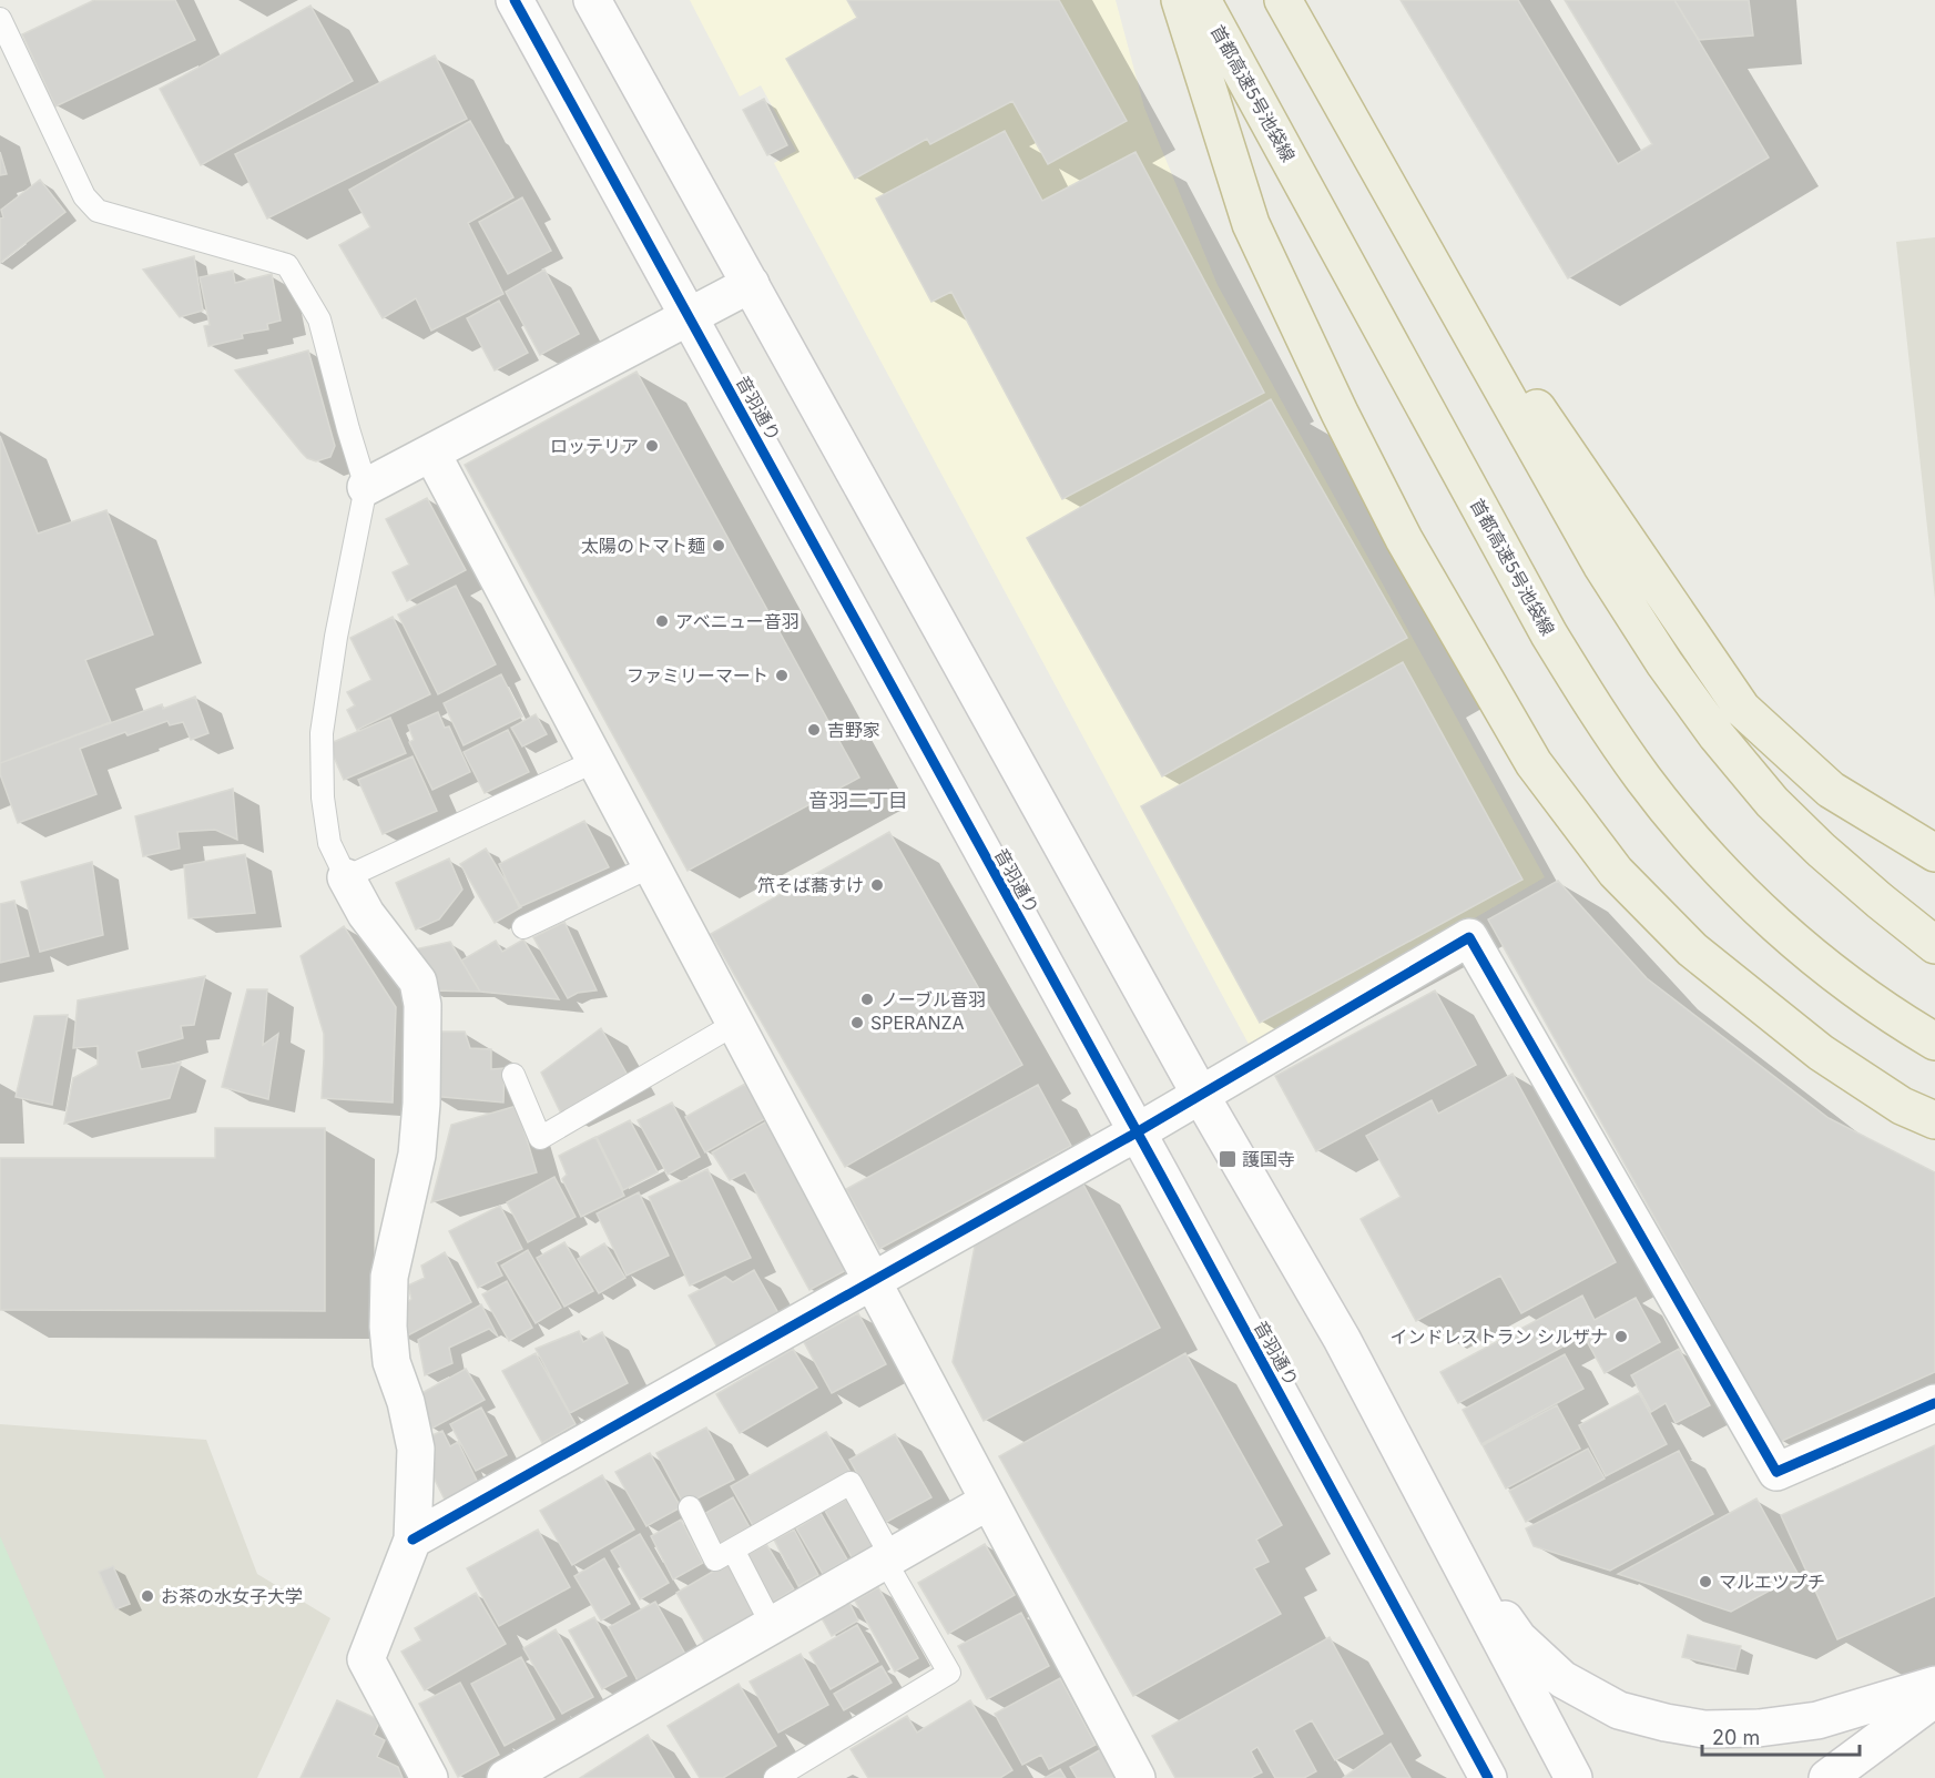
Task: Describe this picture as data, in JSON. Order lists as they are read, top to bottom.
{
  "streets": {
    "highway": ["首都高速5号池袋線"],
    "street": ["音羽通り"]
  },
  "districts": ["音羽二丁目"],
  "places": {
    "other": [
      "ロッテリア",
      "太陽のトマト麺",
      "アベニュー音羽",
      "ファミリーマート",
      "吉野家",
      "笊そば蕎すけ",
      "ノーブル音羽",
      "SPERANZA",
      "インドレストラン シルザナ",
      "マルエツプチ",
      "お茶の水女子大学"
    ],
    "transit": ["護国寺"]
  },
  "scale_bar": "20 m"
}
